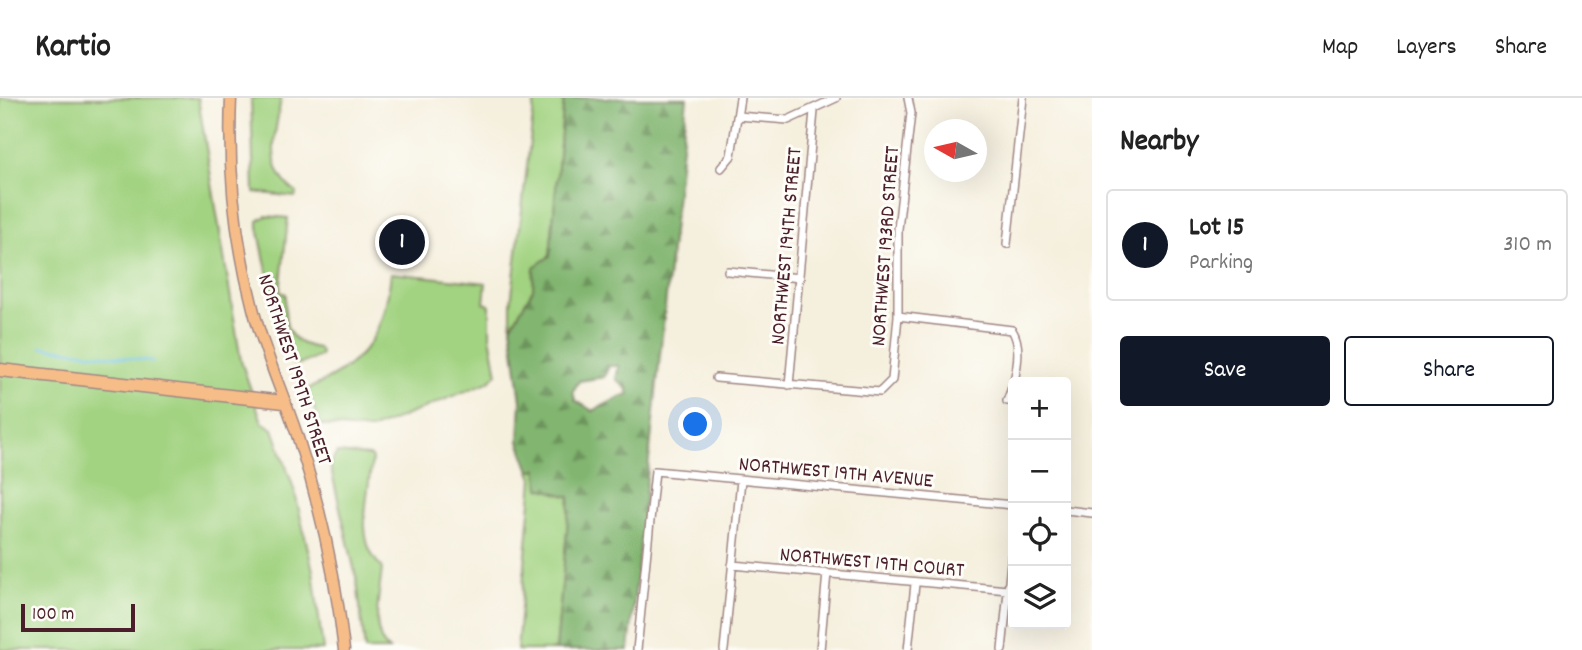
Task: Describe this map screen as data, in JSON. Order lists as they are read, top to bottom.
{
  "streets": {
    "main road": ["NORTHWEST 199TH STREET"],
    "street": [
      "NORTHWEST 194TH STREET",
      "NORTHWEST 193RD STREET",
      "NORTHWEST 19TH AVENUE",
      "NORTHWEST 19TH COURT"
    ]
  },
  "crossings": [
    ["NORTHWEST 194TH STREET", "NORTHWEST 193RD STREET"]
  ],
  "scale_bar": "100 m",
  "north": "left",
  "page": {
    "header": "Kartio",
    "nav": ["Map", "Layers", "Share"],
    "heading": "Nearby",
    "list": [
      {
        "mark": "1",
        "name": "Lot 15",
        "note": "Parking",
        "value": "310 m"
      }
    ],
    "pins": "1",
    "buttons": ["Save", "Share"],
    "map_buttons": ["+", "−"],
    "scale": "100 m"
  }
}
